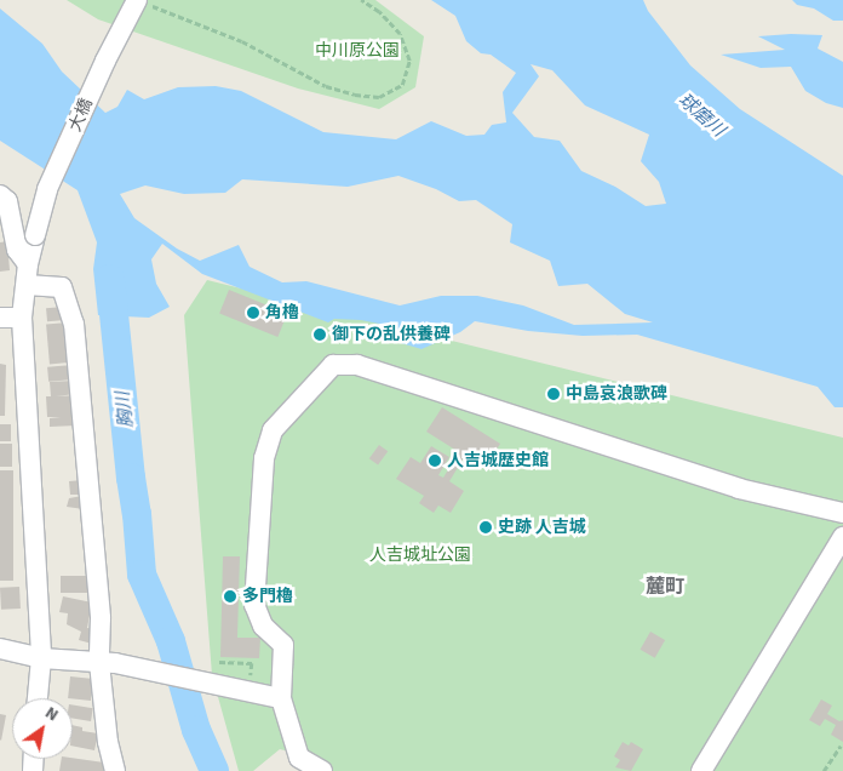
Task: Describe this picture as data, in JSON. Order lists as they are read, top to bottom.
{
  "streets": {
    "street": ["大橋"]
  },
  "districts": ["麓町"],
  "water": ["球磨川", "胸川"],
  "parks": ["中川原公園", "人吉城址公園"],
  "places": [
    "角櫓",
    "御下の乱供養碑",
    "中島哀浪歌碑",
    "人吉城歴史館",
    "史跡 人吉城",
    "多門櫓"
  ],
  "north": "top right"
}
